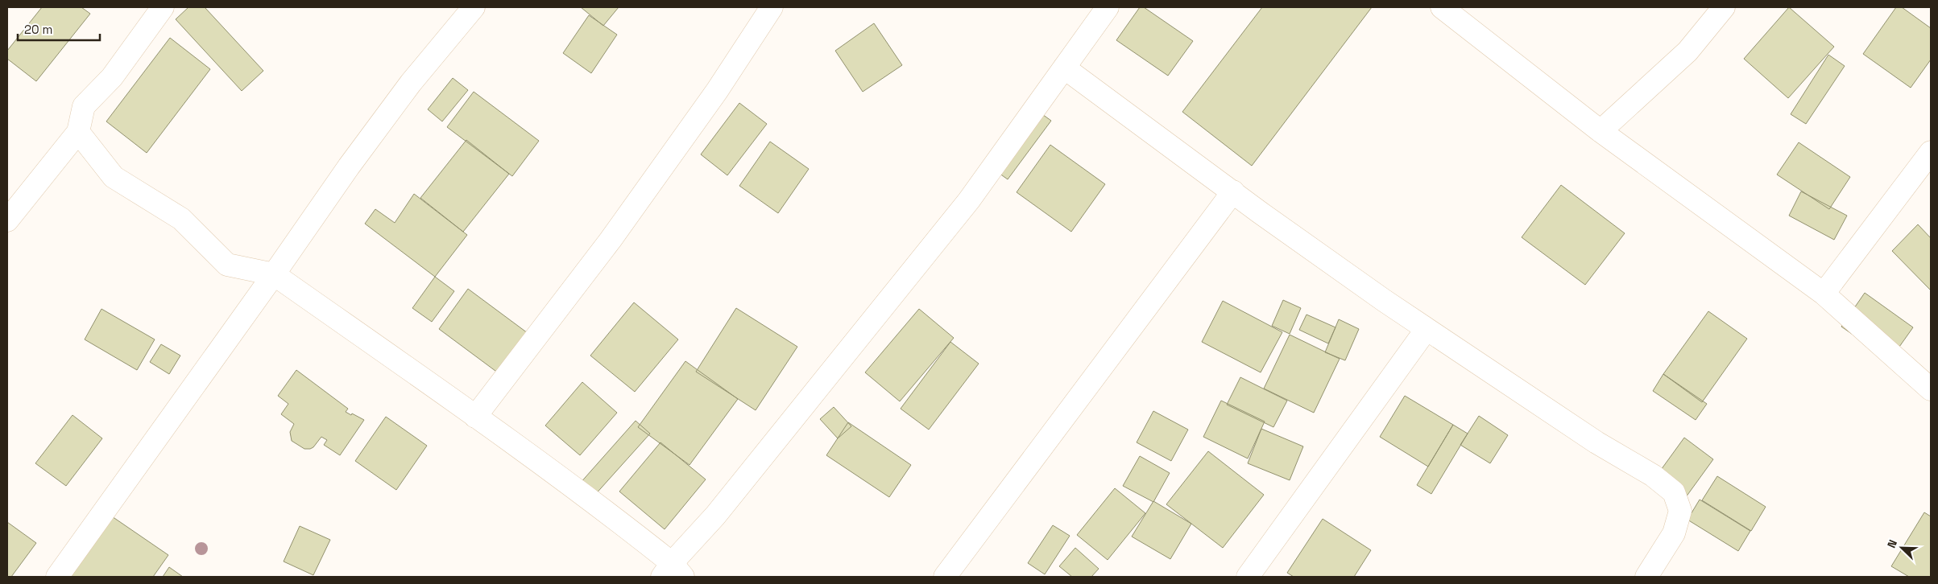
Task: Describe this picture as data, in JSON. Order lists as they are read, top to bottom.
{
  "scale_bar": "20 m",
  "north": "top left"
}
